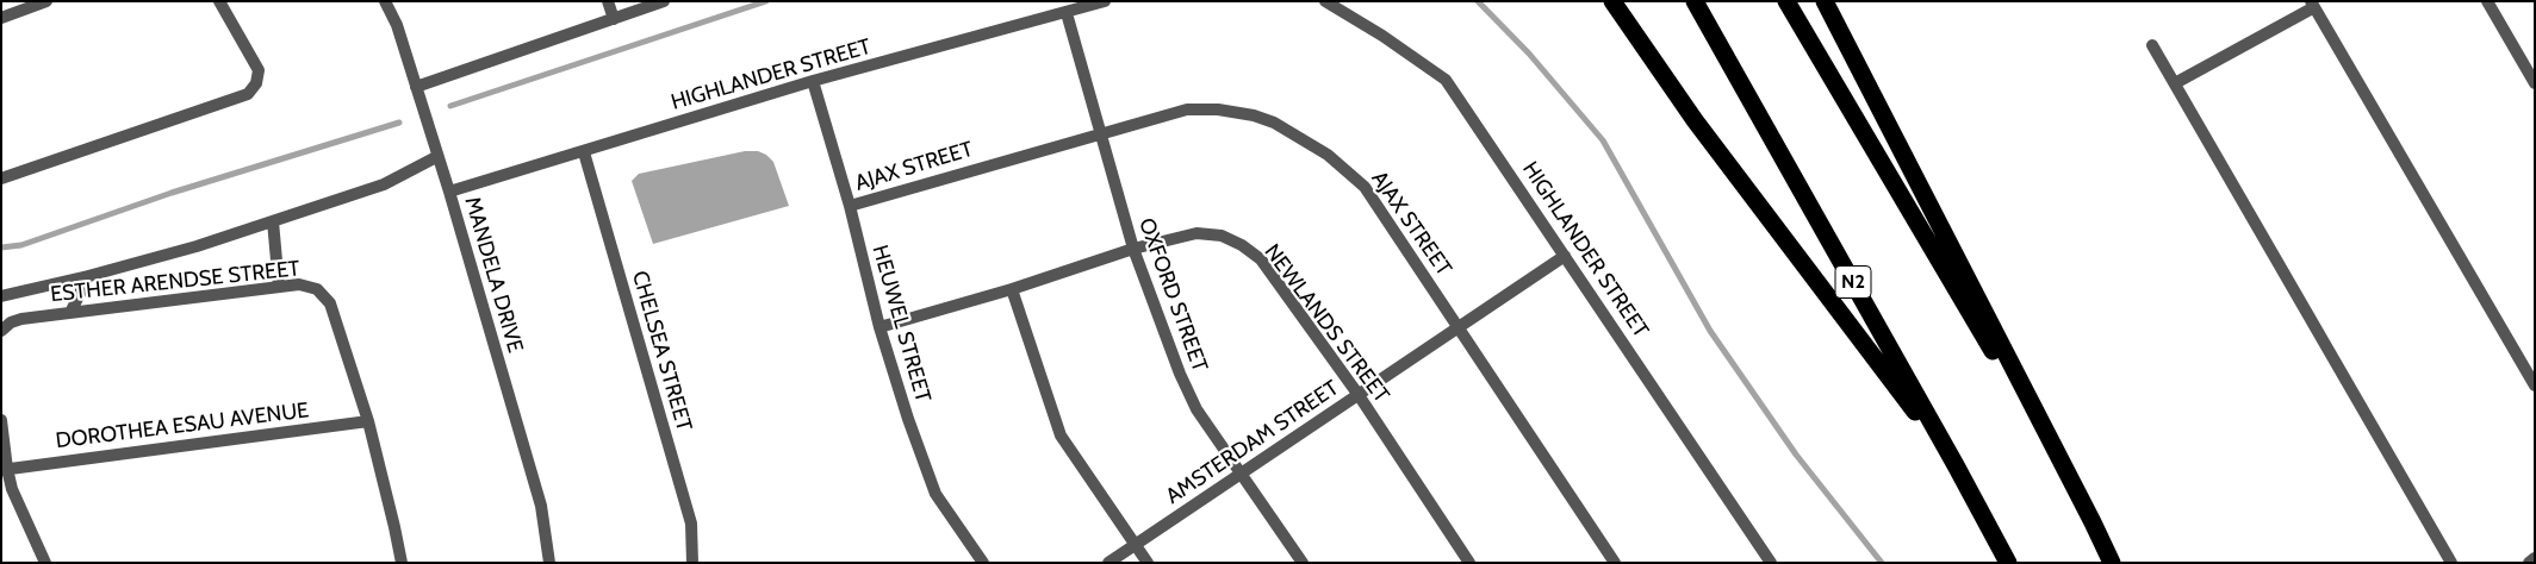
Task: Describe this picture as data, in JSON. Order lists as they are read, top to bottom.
{
  "streets": {
    "highway": ["N2"],
    "street": [
      "HIGHLANDER STREET",
      "AJAX STREET",
      "MANDELA DRIVE",
      "ESTHER ARENDSE STREET",
      "OXFORD STREET",
      "HEUWEL STREET",
      "NEWLANDS STREET",
      "CHELSEA STREET",
      "DOROTHEA ESAU AVENUE",
      "AMSTERDAM STREET"
    ]
  },
  "crossings": [
    ["HIGHLANDER STREET", "MANDELA DRIVE"],
    ["HIGHLANDER STREET", "OXFORD STREET"],
    ["HIGHLANDER STREET", "HEUWEL STREET"],
    ["HIGHLANDER STREET", "CHELSEA STREET"],
    ["HIGHLANDER STREET", "AMSTERDAM STREET"],
    ["AJAX STREET", "OXFORD STREET"],
    ["AJAX STREET", "HEUWEL STREET"],
    ["AJAX STREET", "AMSTERDAM STREET"],
    ["ESTHER ARENDSE STREET", "DOROTHEA ESAU AVENUE"],
    ["OXFORD STREET", "NEWLANDS STREET"],
    ["OXFORD STREET", "AMSTERDAM STREET"],
    ["HEUWEL STREET", "NEWLANDS STREET"],
    ["NEWLANDS STREET", "AMSTERDAM STREET"]
  ]
}
